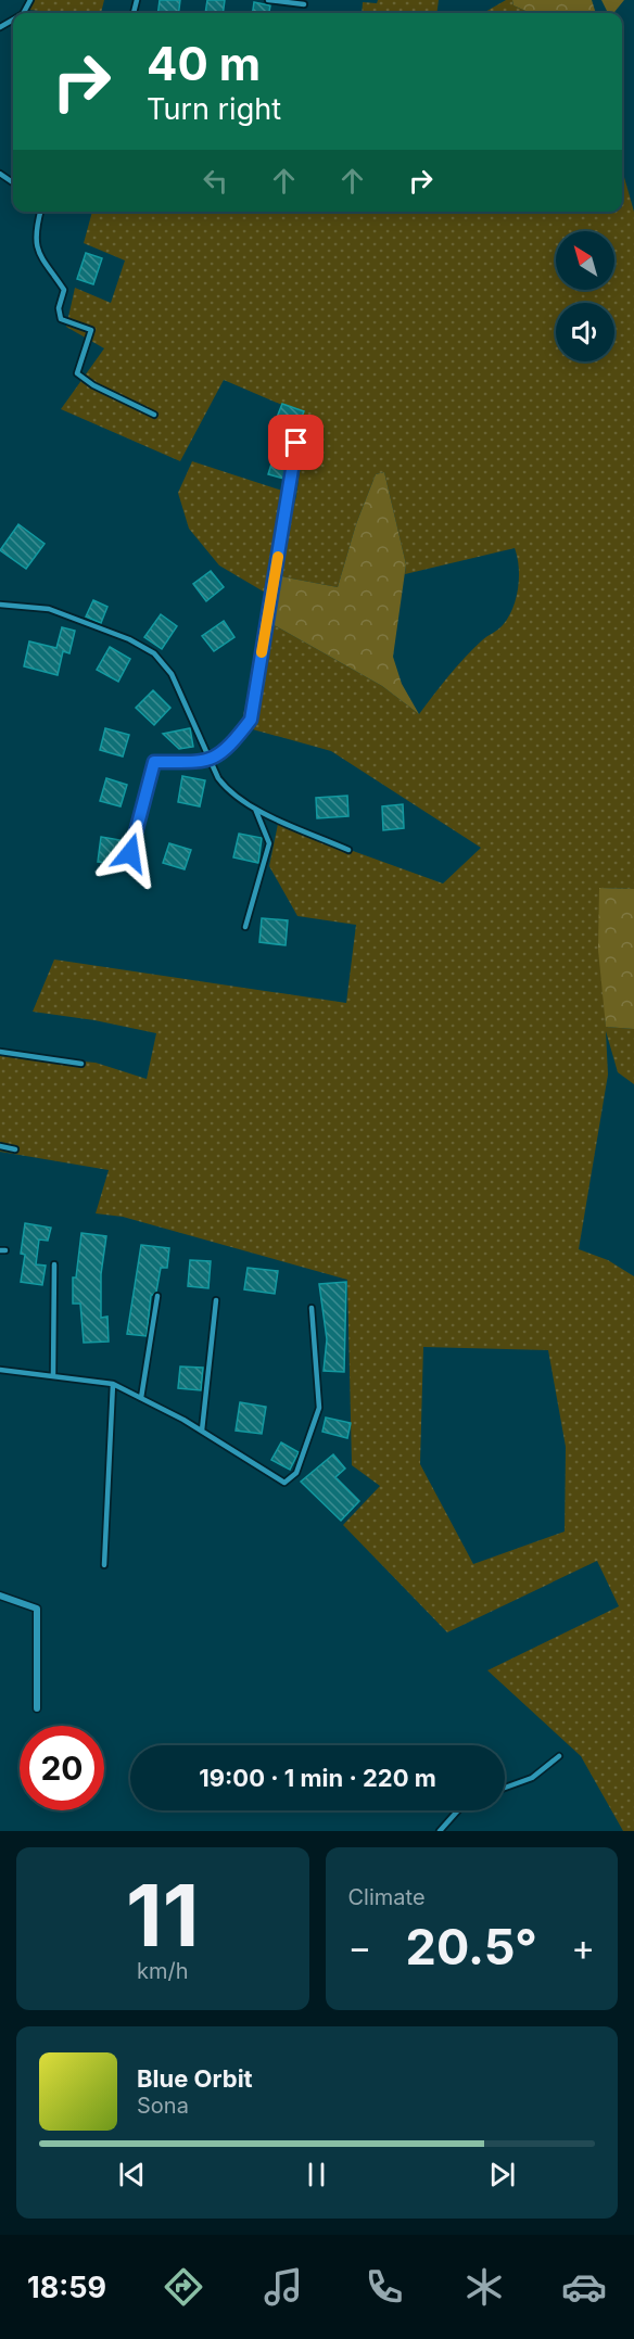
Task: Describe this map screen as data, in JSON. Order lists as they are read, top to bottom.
{
  "north": "top left",
  "page": {
    "turn": ["40 m", "Turn right"],
    "limit": "20",
    "trip": "19:00 · 1 min · 220 m",
    "tile": [
      ["11", "km/h"],
      "Climate"
    ],
    "heat": ["−", "20.5°", "+"],
    "song": ["Blue Orbit", "Sona"],
    "tabs": "18:59"
  }
}
